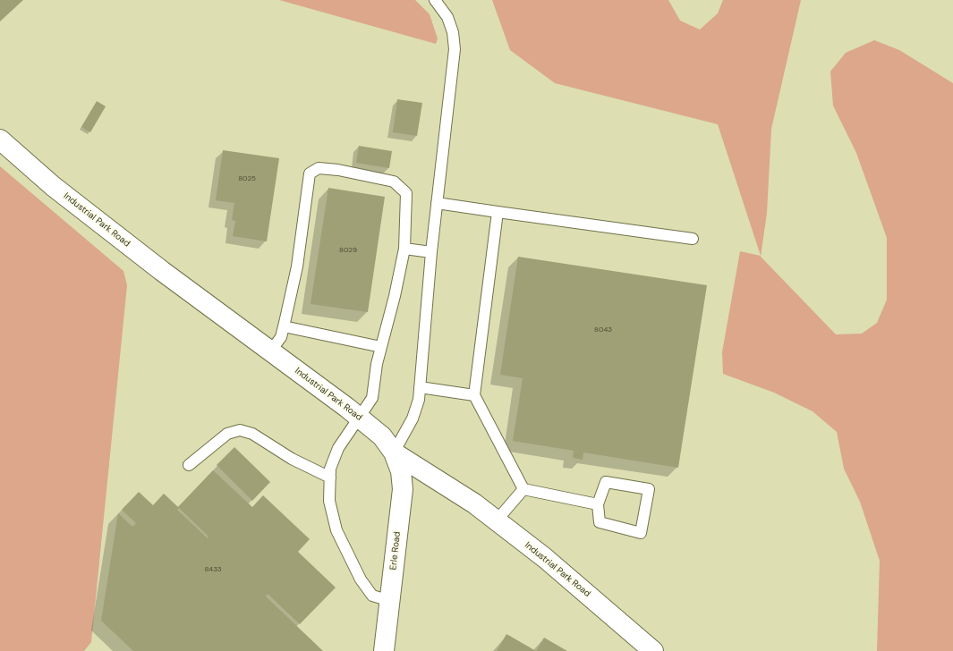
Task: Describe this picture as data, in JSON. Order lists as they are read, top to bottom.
{
  "streets": {
    "street": ["Industrial Park Road", "Erle Road"]
  },
  "crossings": [
    ["Industrial Park Road", "Erle Road"]
  ],
  "house_numbers": [
    "8025",
    "8029",
    "8043",
    "8433"
  ]
}
